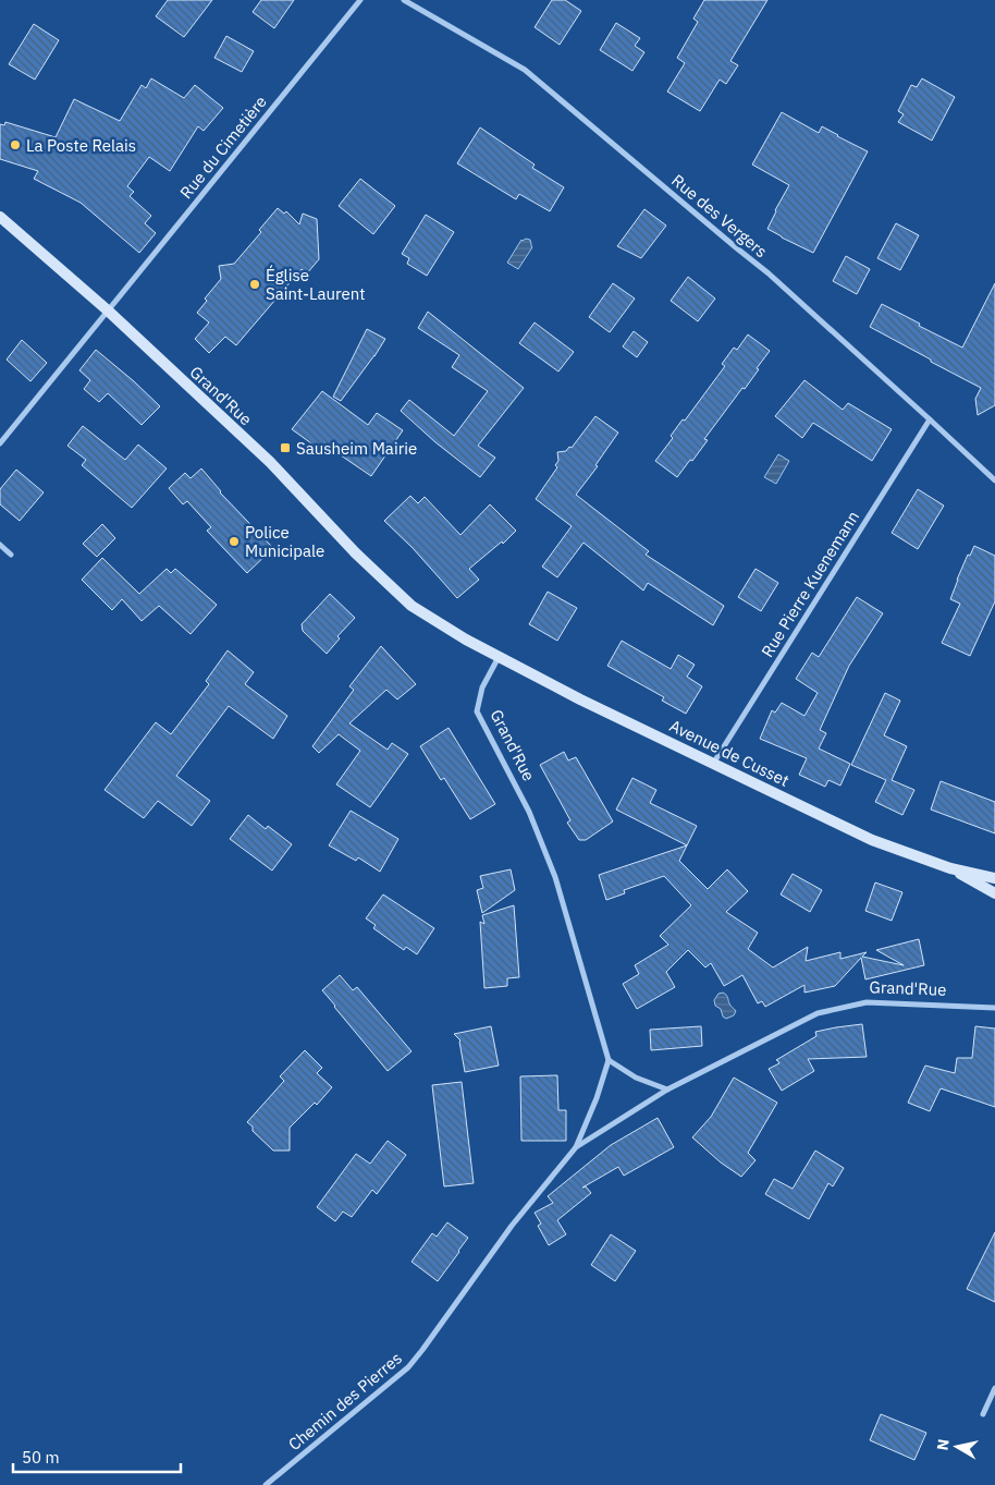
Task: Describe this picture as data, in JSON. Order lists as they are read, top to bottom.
{
  "streets": {
    "main road": ["Grand'Rue", "Avenue de Cusset"],
    "street": [
      "Rue du Cimetière",
      "Rue des Vergers",
      "Rue Pierre Kuenemann",
      "Chemin des Pierres"
    ]
  },
  "crossings": [
    ["Rue du Cimetière", "Grand'Rue"],
    ["Rue des Vergers", "Rue Pierre Kuenemann"],
    ["Grand'Rue", "Avenue de Cusset"],
    ["Grand'Rue", "Chemin des Pierres"],
    ["Rue Pierre Kuenemann", "Avenue de Cusset"]
  ],
  "places": {
    "other": ["La Poste Relais", "Église Saint-Laurent", "Police Municipale"],
    "transit": ["Sausheim Mairie"]
  },
  "scale_bar": "50 m",
  "north": "left"
}
